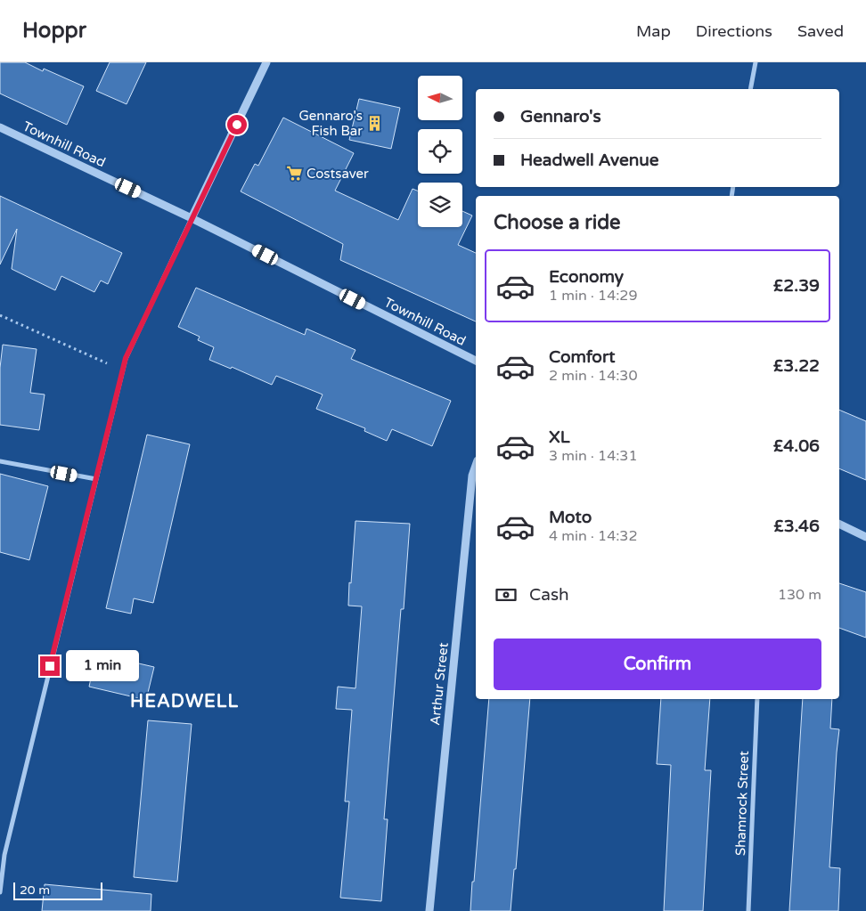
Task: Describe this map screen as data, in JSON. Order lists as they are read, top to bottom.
{
  "streets": {
    "street": ["Townhill Road", "Arthur Street", "Shamrock Street"]
  },
  "districts": ["HEADWELL"],
  "places": {
    "building": ["Gennaro's Fish Bar"],
    "supermarket": ["Costsaver"]
  },
  "scale_bar": "20 m",
  "north": "left",
  "page": {
    "header": "Hoppr",
    "nav": ["Map", "Directions", "Saved"],
    "banner": ["Gennaro's", "Headwell Avenue"],
    "heading": "Choose a ride",
    "list": [
      {
        "name": "Economy",
        "note": "1 min · 14:29",
        "value": "£2.39"
      },
      {
        "name": "Comfort",
        "note": "2 min · 14:30",
        "value": "£3.22"
      },
      {
        "name": "XL",
        "note": "3 min · 14:31",
        "value": "£4.06"
      },
      {
        "name": "Moto",
        "note": "4 min · 14:32",
        "value": "£3.46"
      }
    ],
    "pay": ["Cash", "130 m"],
    "buttons": "Confirm",
    "bubble": "1 min",
    "scale": "20 m"
  }
}
